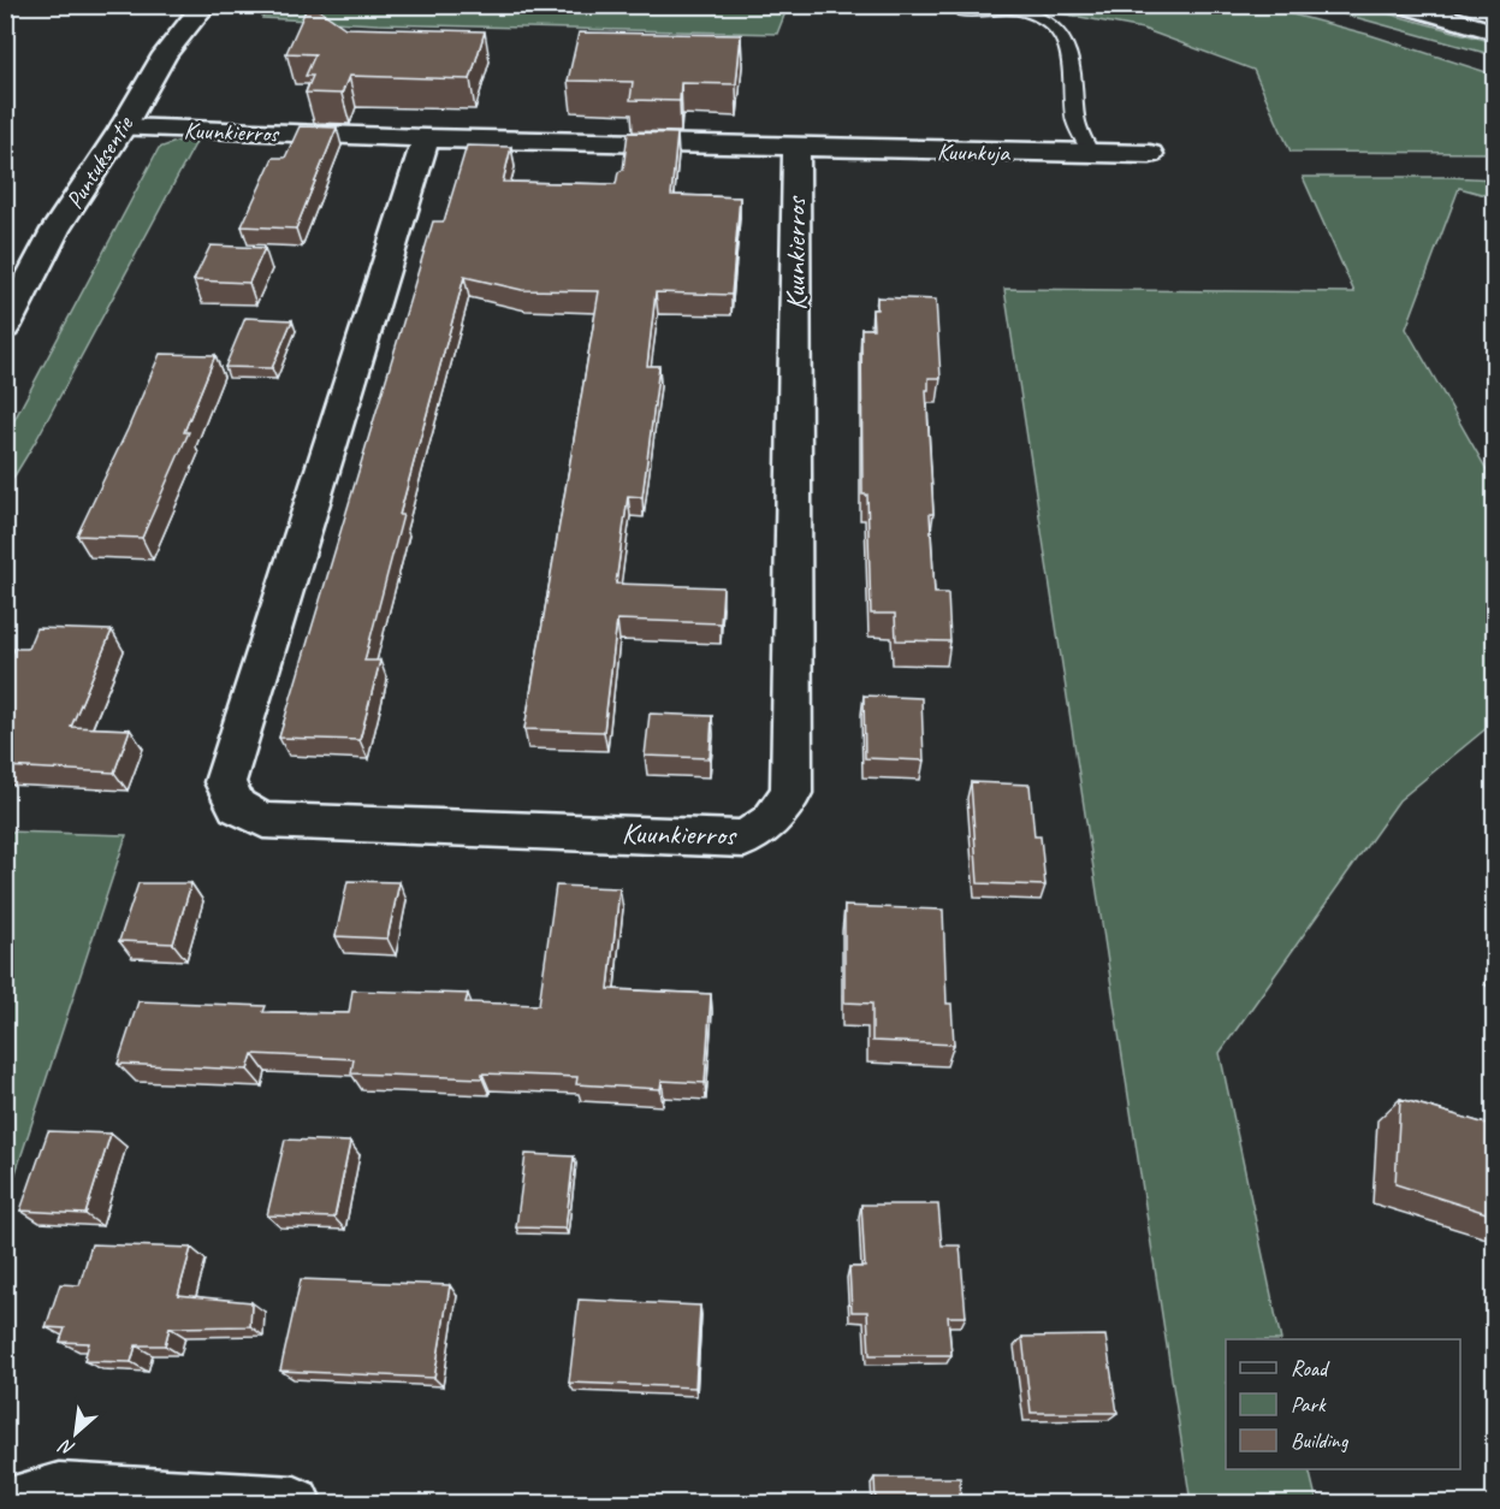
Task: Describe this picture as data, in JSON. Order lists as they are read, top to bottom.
{
  "streets": {
    "street": ["Kuunkierros", "Kuunkuja", "Puntuksentie"]
  },
  "crossings": [
    ["Kuunkierros", "Kuunkuja"],
    ["Kuunkierros", "Puntuksentie"]
  ],
  "legend": ["Road", "Park", "Building"],
  "north": "bottom left"
}
